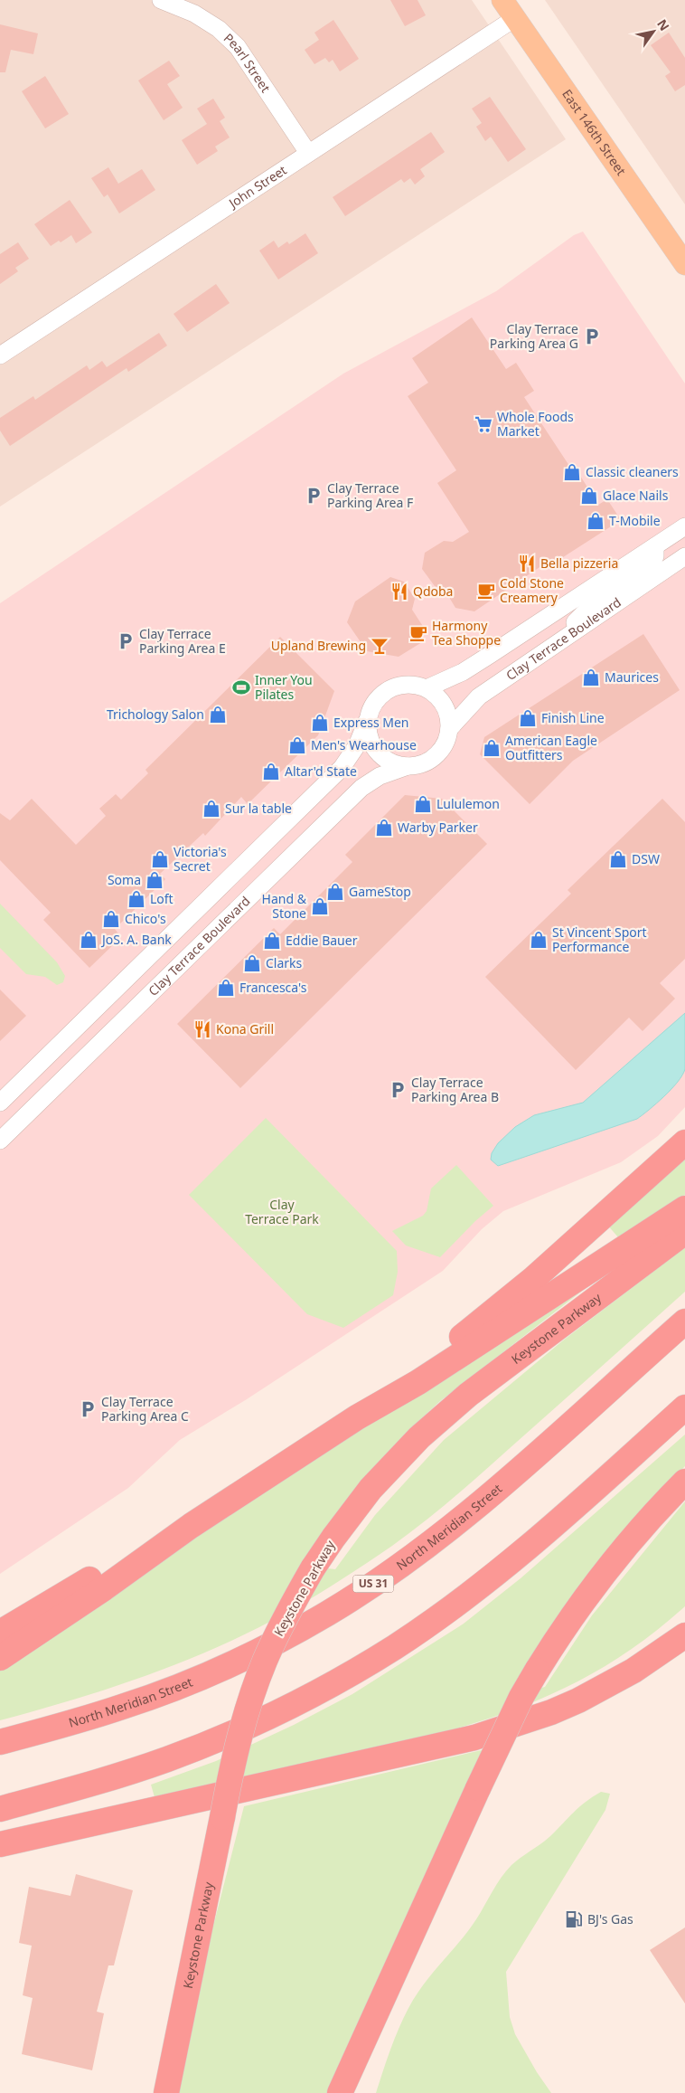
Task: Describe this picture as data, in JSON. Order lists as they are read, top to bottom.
{
  "streets": {
    "highway": ["Keystone Parkway", "North Meridian Street", "US 31"],
    "main road": ["East 146th Street"],
    "street": ["Pearl Street", "John Street", "Clay Terrace Boulevard"]
  },
  "crossings": [
    ["Pearl Street", "John Street"],
    ["East 146th Street", "John Street"]
  ],
  "parks": ["Clay Terrace Park"],
  "places": {
    "parking": [
      "Clay Terrace Parking Area G",
      "Clay Terrace Parking Area F",
      "Clay Terrace Parking Area E",
      "Clay Terrace Parking Area B",
      "Clay Terrace Parking Area C"
    ],
    "supermarket": ["Whole Foods Market"],
    "shop": [
      "Classic cleaners",
      "Glace Nails",
      "T-Mobile",
      "Maurices",
      "Trichology Salon",
      "Finish Line",
      "Express Men",
      "Men's Wearhouse",
      "American Eagle Outfitters",
      "Altar'd State",
      "Lululemon",
      "Sur la table",
      "Warby Parker",
      "Victoria's Secret",
      "DSW",
      "Soma",
      "GameStop",
      "Loft",
      "Hand & Stone",
      "Chico's",
      "JoS. A. Bank",
      "St Vincent Sport Performance",
      "Eddie Bauer",
      "Clarks",
      "Francesca's"
    ],
    "restaurant": ["Bella pizzeria", "Qdoba", "Kona Grill"],
    "cafe": ["Cold Stone Creamery", "Harmony Tea Shoppe"],
    "bar": ["Upland Brewing"],
    "sports": ["Inner You Pilates"],
    "fuel station": ["BJ's Gas"]
  },
  "north": "top right"
}
